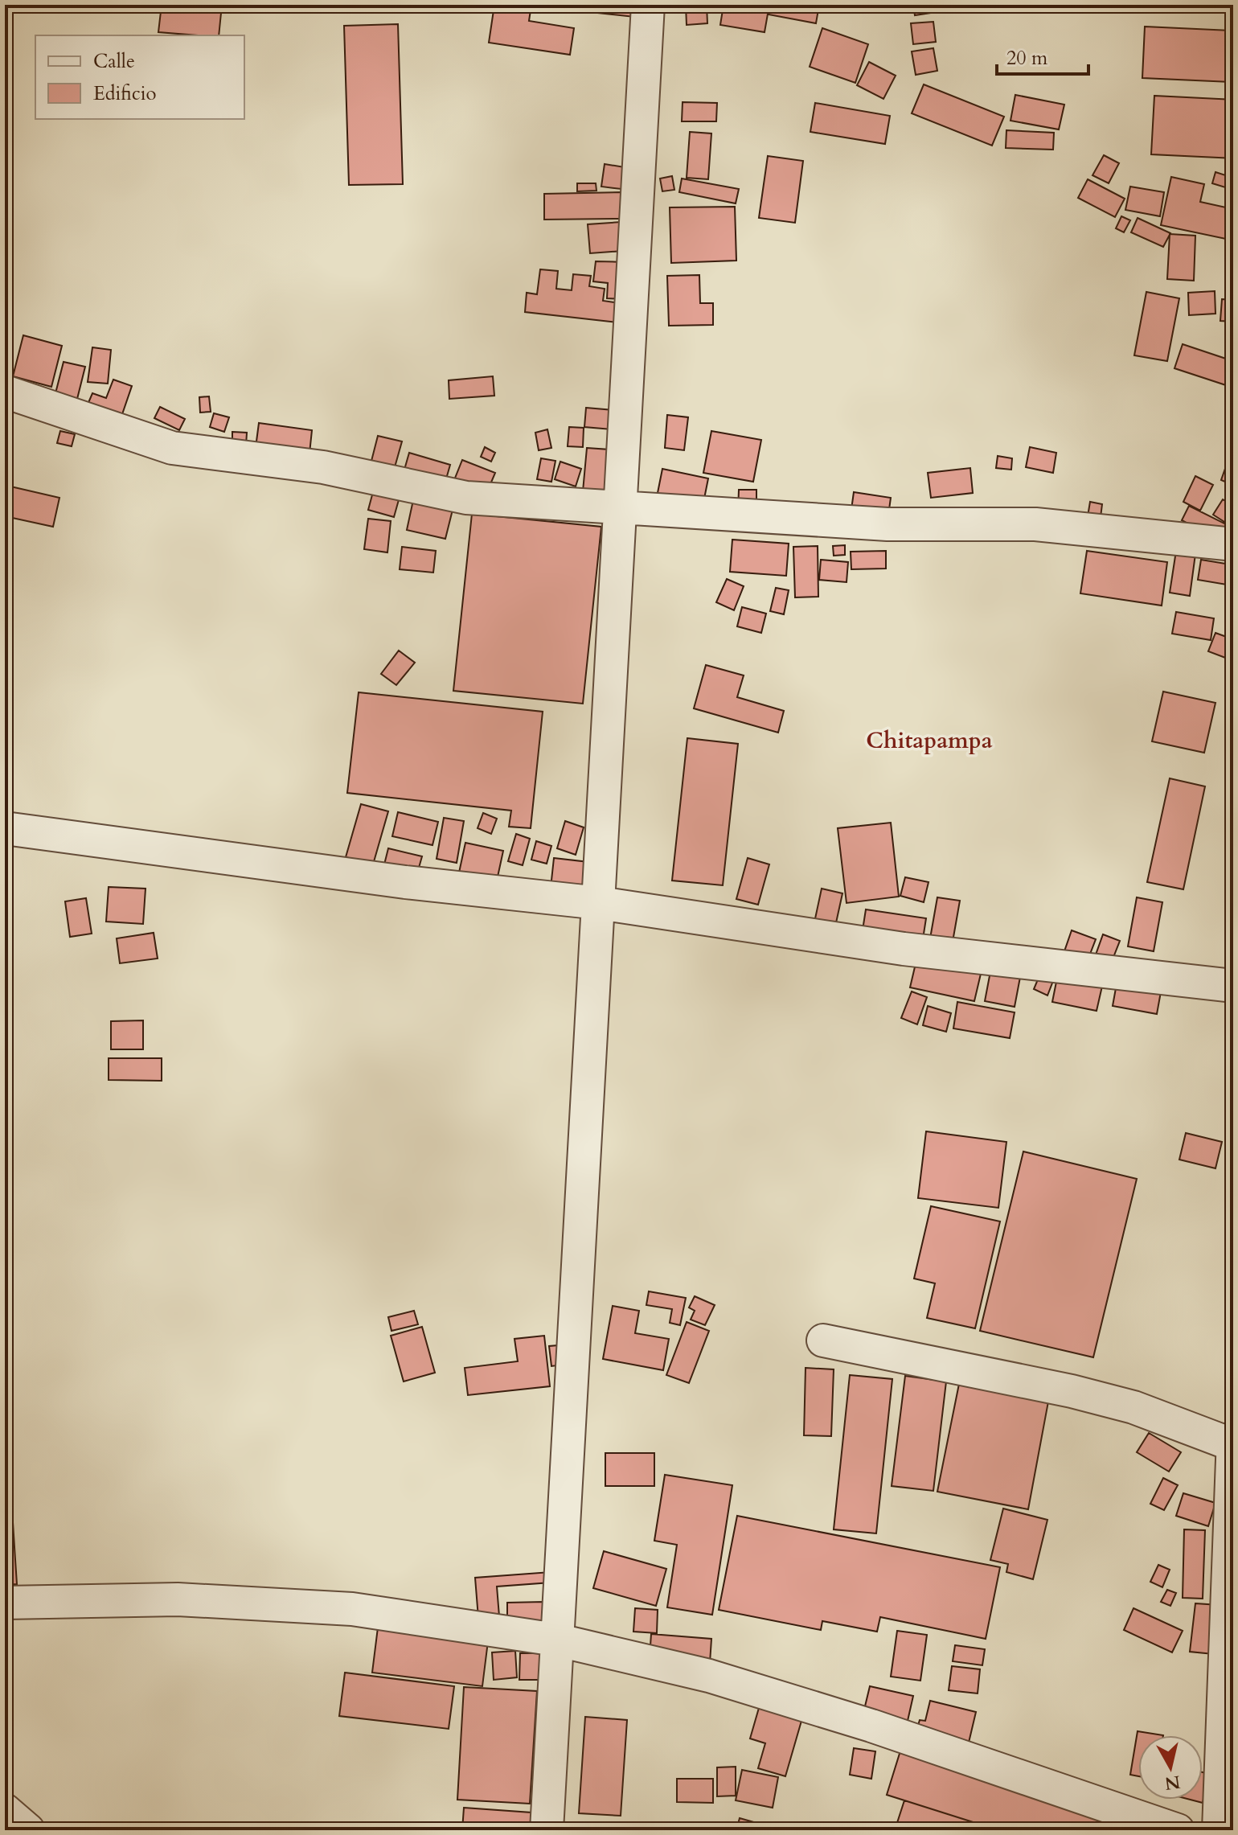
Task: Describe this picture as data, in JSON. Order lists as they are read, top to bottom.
{
  "districts": ["Chitapampa"],
  "legend": ["Calle", "Edificio"],
  "scale_bar": "20 m",
  "north": "bottom"
}
